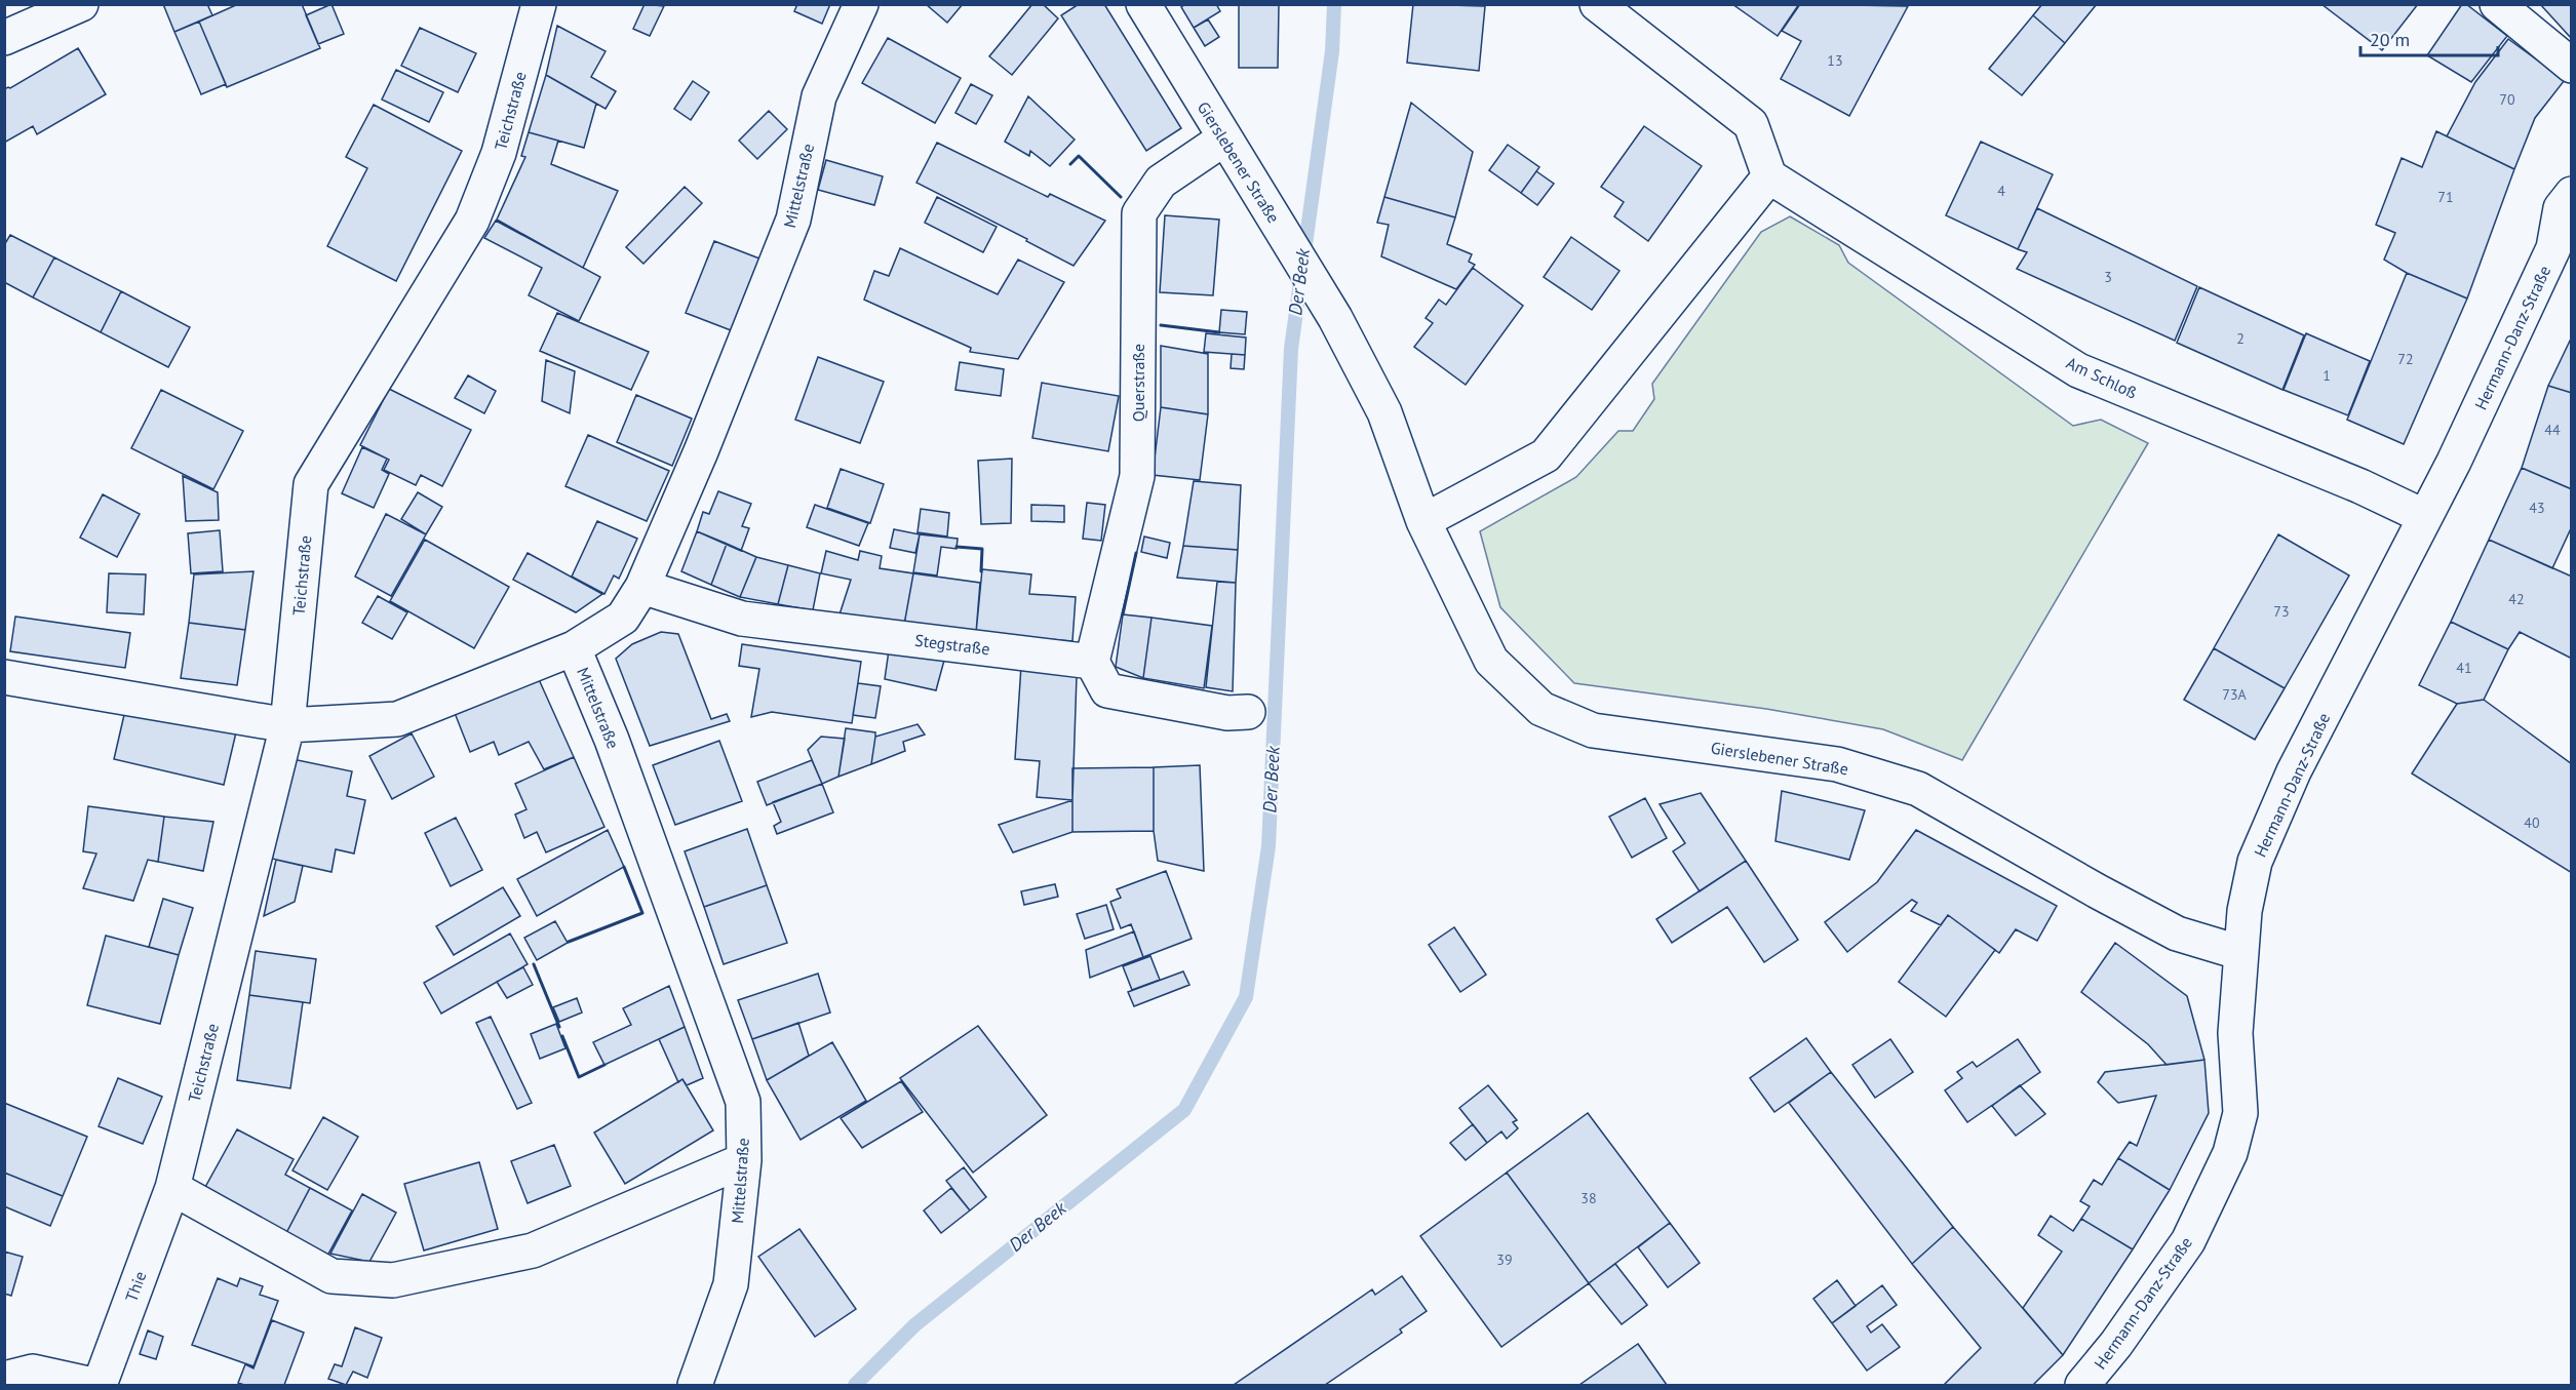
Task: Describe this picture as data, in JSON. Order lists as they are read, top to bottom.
{
  "streets": {
    "street": [
      "Teichstraße",
      "Gierslebener Straße",
      "Mittelstraße",
      "Hermann-Danz-Straße",
      "Am Schloß",
      "Querstraße",
      "Stegstraße",
      "Thie"
    ]
  },
  "crossings": [
    ["Teichstraße", "Thie"],
    ["Gierslebener Straße", "Hermann-Danz-Straße"],
    ["Gierslebener Straße", "Querstraße"],
    ["Mittelstraße", "Stegstraße"],
    ["Hermann-Danz-Straße", "Am Schloß"],
    ["Querstraße", "Stegstraße"]
  ],
  "water": ["Der Beek"],
  "house_numbers": [
    "13",
    "70",
    "4",
    "71",
    "3",
    "2",
    "72",
    "1",
    "44",
    "43",
    "42",
    "73",
    "41",
    "73A",
    "40",
    "38",
    "39"
  ],
  "scale_bar": "20 m"
}
